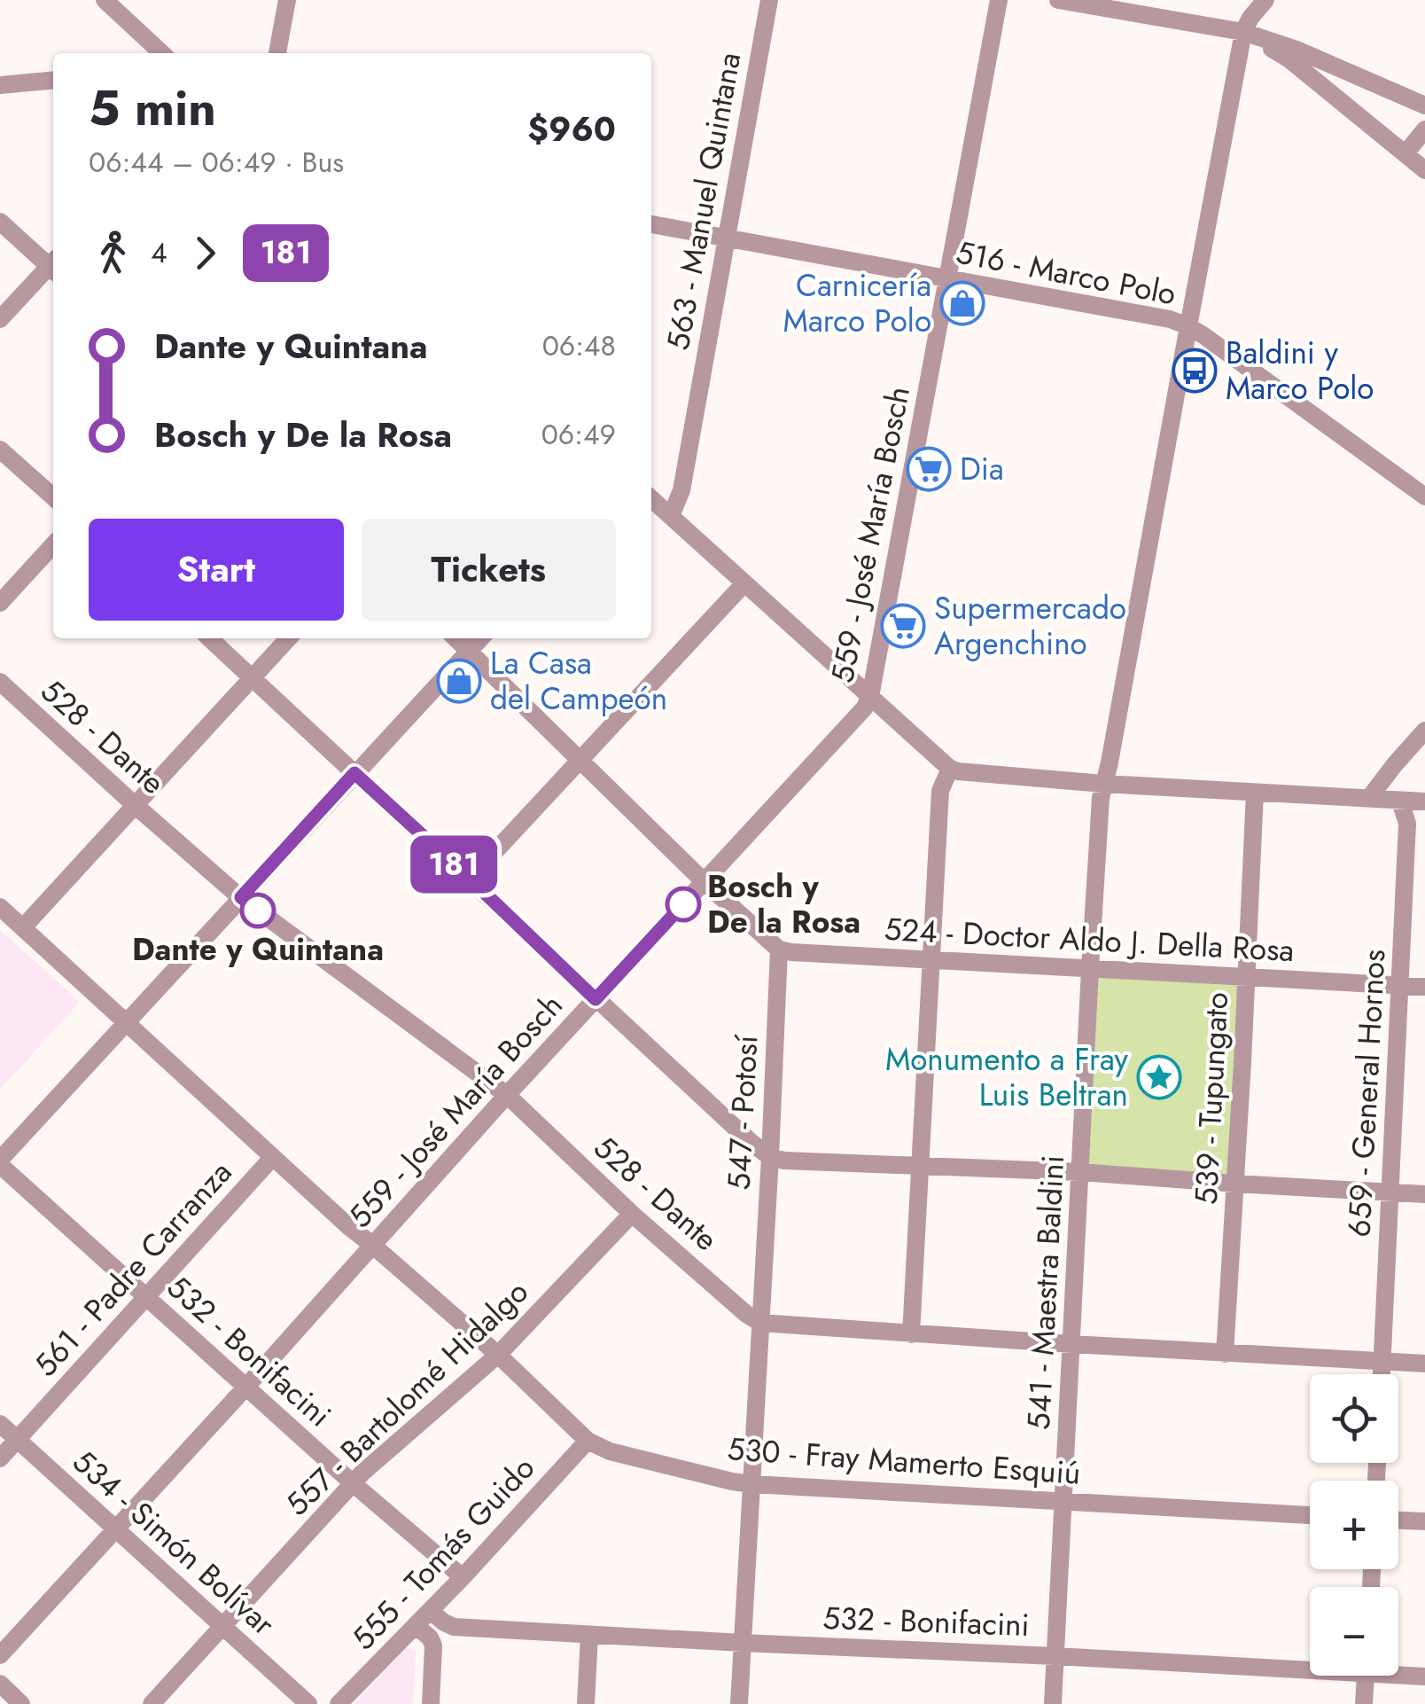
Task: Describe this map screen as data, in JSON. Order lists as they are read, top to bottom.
{
  "streets": {
    "street": [
      "563 - Manuel Quintana",
      "516 - Marco Polo",
      "559 - José María Bosch",
      "528 - Dante",
      "524 - Doctor Aldo J. Della Rosa",
      "659 - General Hornos",
      "539 - Tupungato",
      "547 - Potosí",
      "561 - Padre Carranza",
      "541 - Maestra Baldini",
      "532 - Bonifacini",
      "557 - Bartolomé Hidalgo",
      "530 - Fray Mamerto Esquiú",
      "534 - Simón Bolívar",
      "555 - Tomás Guido"
    ]
  },
  "crossings": [
    ["563 - Manuel Quintana", "516 - Marco Polo"],
    ["516 - Marco Polo", "559 - José María Bosch"],
    ["516 - Marco Polo", "541 - Maestra Baldini"],
    ["559 - José María Bosch", "528 - Dante"],
    ["559 - José María Bosch", "532 - Bonifacini"],
    ["559 - José María Bosch", "530 - Fray Mamerto Esquiú"],
    ["559 - José María Bosch", "534 - Simón Bolívar"],
    ["528 - Dante", "547 - Potosí"],
    ["528 - Dante", "557 - Bartolomé Hidalgo"],
    ["524 - Doctor Aldo J. Della Rosa", "659 - General Hornos"],
    ["524 - Doctor Aldo J. Della Rosa", "539 - Tupungato"],
    ["524 - Doctor Aldo J. Della Rosa", "547 - Potosí"],
    ["524 - Doctor Aldo J. Della Rosa", "541 - Maestra Baldini"],
    ["547 - Potosí", "532 - Bonifacini"],
    ["547 - Potosí", "530 - Fray Mamerto Esquiú"],
    ["561 - Padre Carranza", "532 - Bonifacini"],
    ["561 - Padre Carranza", "530 - Fray Mamerto Esquiú"],
    ["561 - Padre Carranza", "534 - Simón Bolívar"],
    ["541 - Maestra Baldini", "532 - Bonifacini"],
    ["541 - Maestra Baldini", "530 - Fray Mamerto Esquiú"],
    ["532 - Bonifacini", "557 - Bartolomé Hidalgo"],
    ["532 - Bonifacini", "555 - Tomás Guido"],
    ["557 - Bartolomé Hidalgo", "530 - Fray Mamerto Esquiú"],
    ["557 - Bartolomé Hidalgo", "534 - Simón Bolívar"],
    ["530 - Fray Mamerto Esquiú", "555 - Tomás Guido"]
  ],
  "places": {
    "shop": ["Carnicería Marco Polo", "La Casa del Campeón"],
    "bus stop": ["Baldini y Marco Polo"],
    "supermarket": ["Dia", "Supermercado Argenchino"],
    "other": ["Bosch y De la Rosa", "Dante y Quintana"],
    "place": ["Monumento a Fray Luis Beltran"]
  },
  "lines": ["bus line 181"],
  "page": {
    "on_map": "181",
    "heading": ["5 min", "06:44 – 06:49 · Bus", "$960"],
    "legs": ["4", "181"],
    "list": [
      {
        "name": "Dante y Quintana",
        "value": "06:48"
      },
      {
        "name": "Bosch y De la Rosa",
        "value": "06:49"
      }
    ],
    "buttons": ["Start", "Tickets"],
    "map_buttons": ["+", "−"]
  }
}
